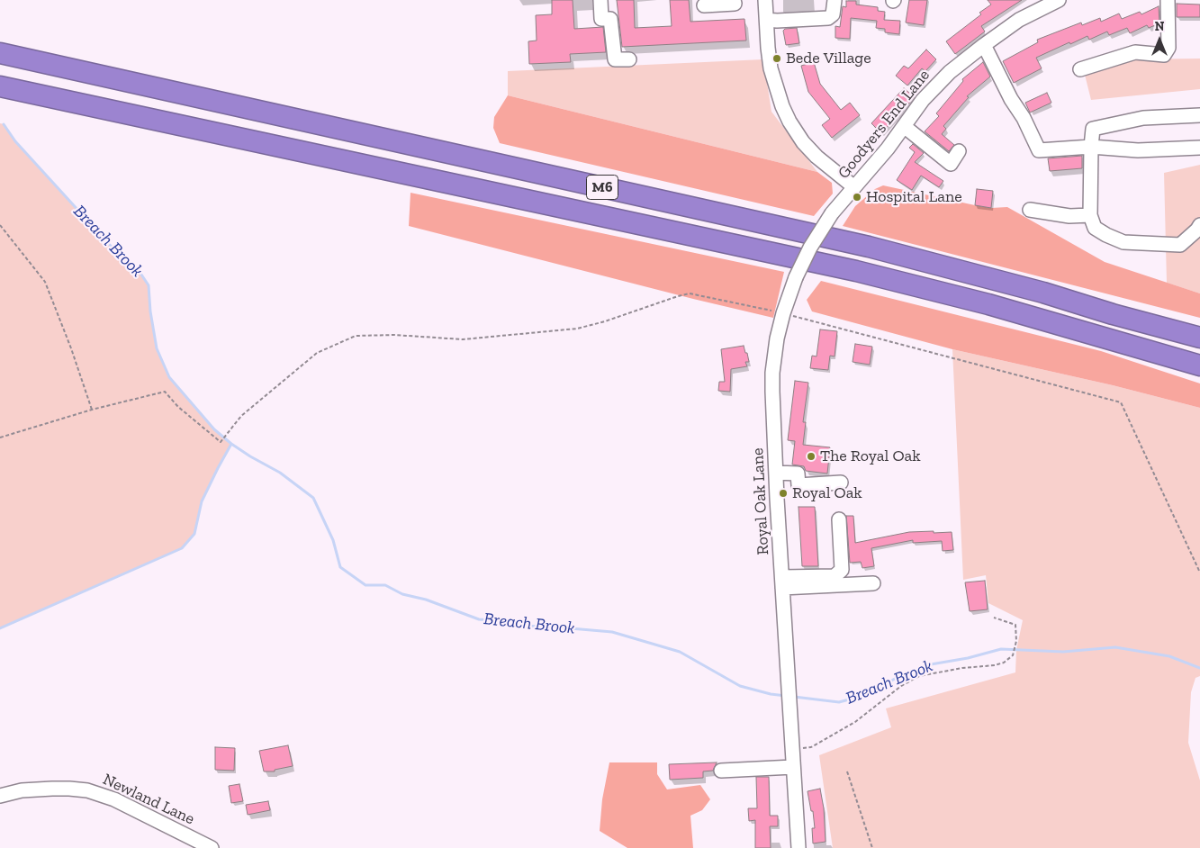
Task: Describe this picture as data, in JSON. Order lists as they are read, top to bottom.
{
  "streets": {
    "highway": ["M6"],
    "street": ["Goodyers End Lane", "Royal Oak Lane", "Newland Lane"]
  },
  "crossings": [
    ["Goodyers End Lane", "Royal Oak Lane"]
  ],
  "water": ["Breach Brook"],
  "places": [
    "Bede Village",
    "Hospital Lane",
    "The Royal Oak",
    "Royal Oak"
  ],
  "north": "top"
}
